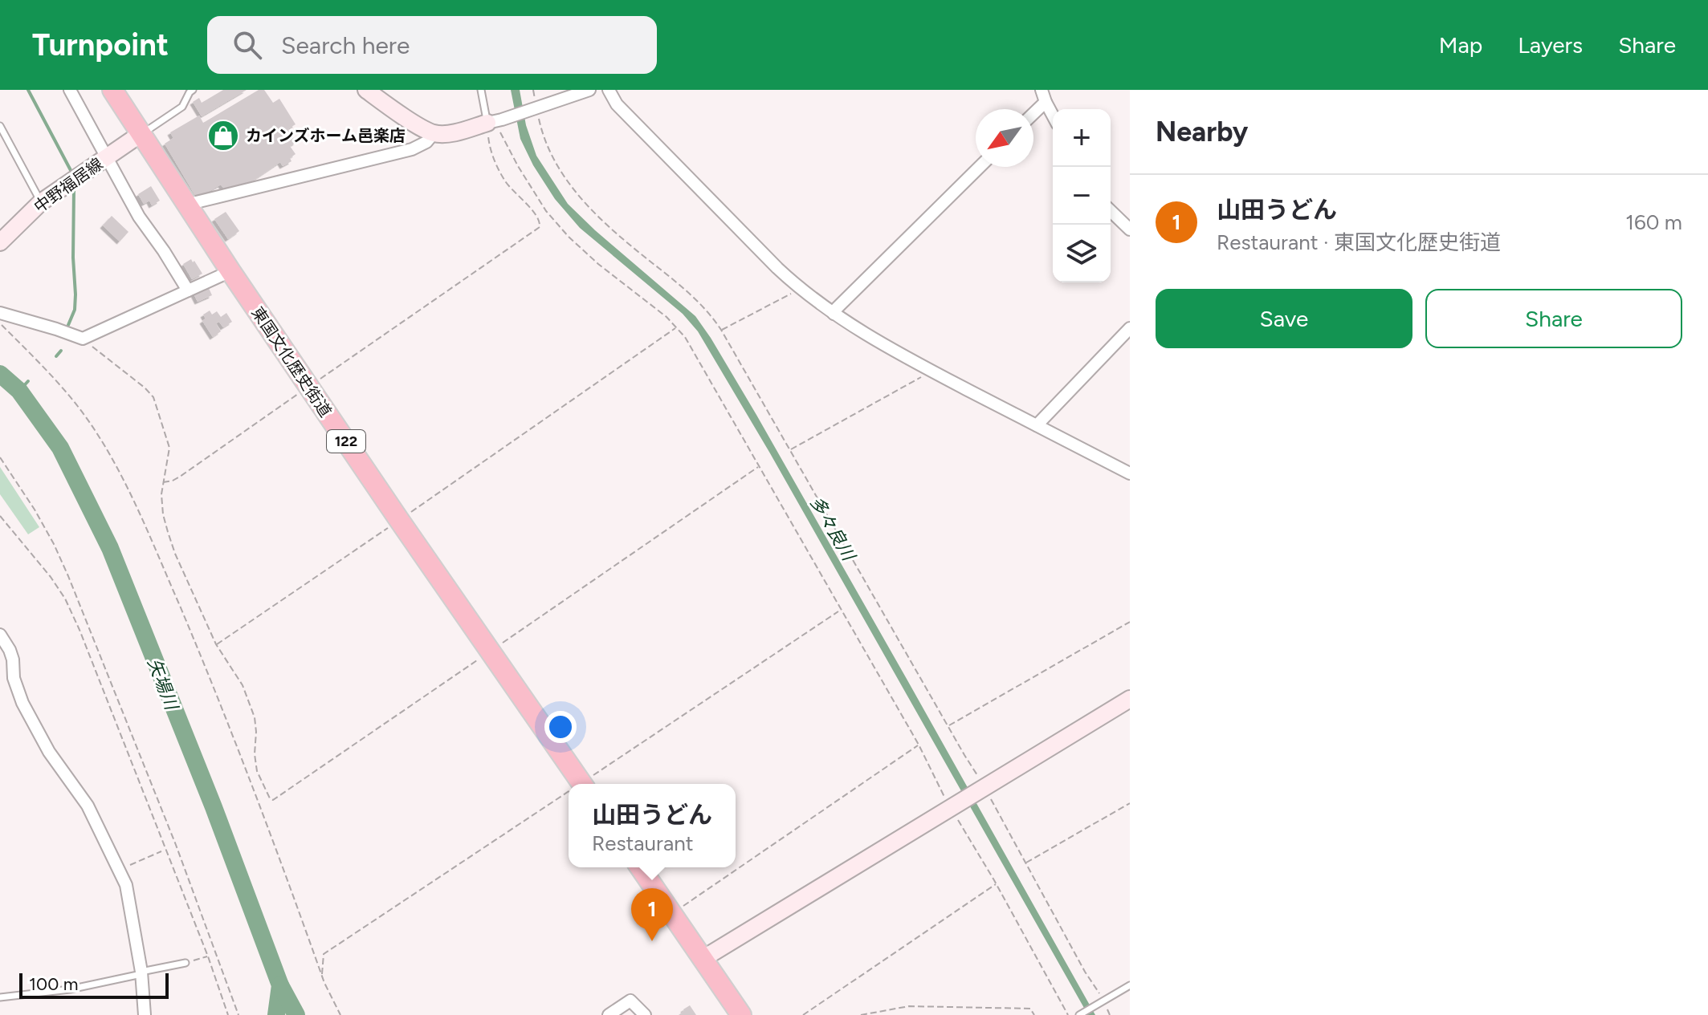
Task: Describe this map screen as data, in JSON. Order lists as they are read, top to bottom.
{
  "streets": {
    "highway": ["東国文化歴史街道", "122"],
    "street": ["中野福居線"]
  },
  "crossings": [
    ["中野福居線", "東国文化歴史街道"]
  ],
  "water": ["多々良川", "矢場川"],
  "places": {
    "shop": ["カインズホーム邑楽店"]
  },
  "scale_bar": "100 m",
  "north": "bottom left",
  "page": {
    "header": "Turnpoint",
    "search": "Search here",
    "nav": ["Map", "Layers", "Share"],
    "heading": "Nearby",
    "map_buttons": ["+", "−"],
    "list": [
      {
        "mark": "1",
        "name": "山田うどん",
        "note": "Restaurant · 東国文化歴史街道",
        "value": "160 m"
      }
    ],
    "buttons": ["Save", "Share"],
    "popup": ["山田うどん", "Restaurant"],
    "pins": "1",
    "scale": "100 m"
  }
}
